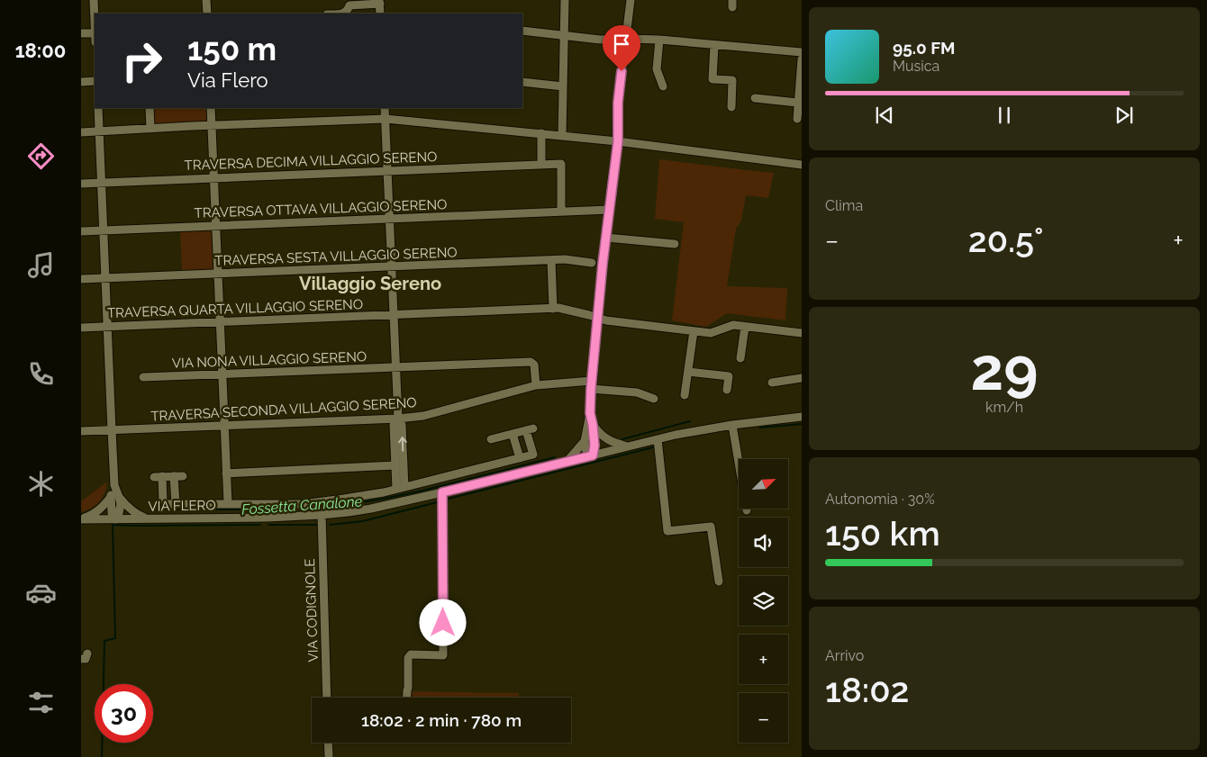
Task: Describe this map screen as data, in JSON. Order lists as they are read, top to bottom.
{
  "streets": {
    "street": [
      "TRAVERSA DECIMA VILLAGGIO SERENO",
      "TRAVERSA OTTAVA VILLAGGIO SERENO",
      "TRAVERSA SESTA VILLAGGIO SERENO",
      "TRAVERSA QUARTA VILLAGGIO SERENO",
      "VIA NONA VILLAGGIO SERENO",
      "TRAVERSA SECONDA VILLAGGIO SERENO",
      "VIA FLERO",
      "VIA CODIGNOLE"
    ]
  },
  "crossings": [
    ["TRAVERSA DECIMA VILLAGGIO SERENO", "TRAVERSA OTTAVA VILLAGGIO SERENO"],
    ["VIA NONA VILLAGGIO SERENO", "TRAVERSA SECONDA VILLAGGIO SERENO"],
    ["VIA FLERO", "VIA CODIGNOLE"]
  ],
  "districts": ["Villaggio Sereno"],
  "water": ["Fossetta Canalone"],
  "north": "top right",
  "page": {
    "tabs": "18:00",
    "turn": ["150 m", "Via Flero"],
    "song": ["95.0 FM", "Musica"],
    "tile": [
      "Clima",
      ["29", "km/h"],
      ["Autonomia · 30%", "150 km"],
      ["Arrivo", "18:02"]
    ],
    "heat": ["−", "20.5°", "+"],
    "map_buttons": ["+", "−"],
    "limit": "30",
    "trip": "18:02 · 2 min · 780 m"
  }
}
